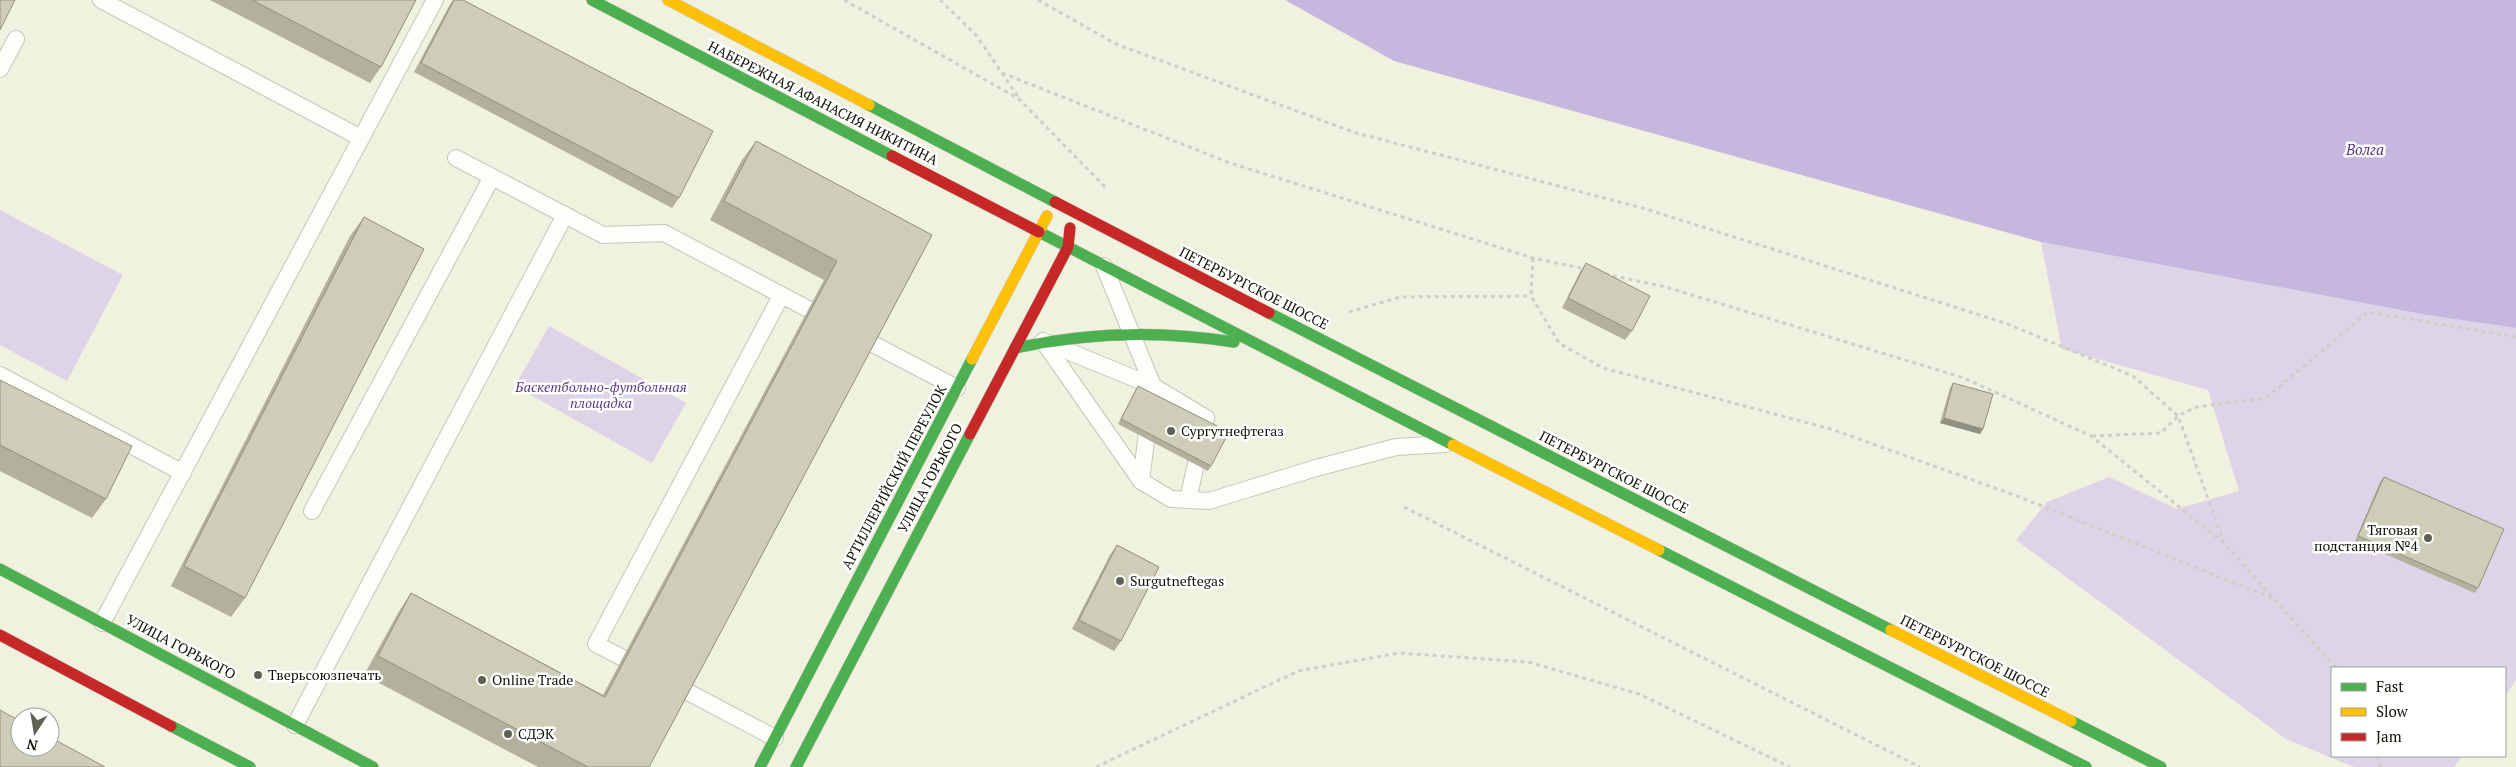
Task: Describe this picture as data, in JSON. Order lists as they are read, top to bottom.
{
  "streets": {
    "main road": [
      "НАБЕРЕЖНАЯ АФАНАСИЯ НИКИТИНА",
      "ПЕТЕРБУРГСКОЕ ШОССЕ",
      "АРТИЛЛЕРИЙСКИЙ ПЕРЕУЛОК",
      "УЛИЦА ГОРЬКОГО"
    ]
  },
  "crossings": [
    ["НАБЕРЕЖНАЯ АФАНАСИЯ НИКИТИНА", "ПЕТЕРБУРГСКОЕ ШОССЕ"],
    ["НАБЕРЕЖНАЯ АФАНАСИЯ НИКИТИНА", "АРТИЛЛЕРИЙСКИЙ ПЕРЕУЛОК"],
    ["НАБЕРЕЖНАЯ АФАНАСИЯ НИКИТИНА", "УЛИЦА ГОРЬКОГО"],
    ["ПЕТЕРБУРГСКОЕ ШОССЕ", "АРТИЛЛЕРИЙСКИЙ ПЕРЕУЛОК"],
    ["ПЕТЕРБУРГСКОЕ ШОССЕ", "УЛИЦА ГОРЬКОГО"],
    ["АРТИЛЛЕРИЙСКИЙ ПЕРЕУЛОК", "УЛИЦА ГОРЬКОГО"]
  ],
  "water": ["Волга"],
  "parks": ["Баскетбольно-футбольная площадка"],
  "places": [
    "Сургутнефтегаз",
    "Тяговая подстанция №4",
    "Surgutneftegas",
    "Тверьсоюзпечать",
    "Online Trade",
    "СДЭК"
  ],
  "legend": ["Fast", "Slow", "Jam"],
  "north": "bottom"
}
